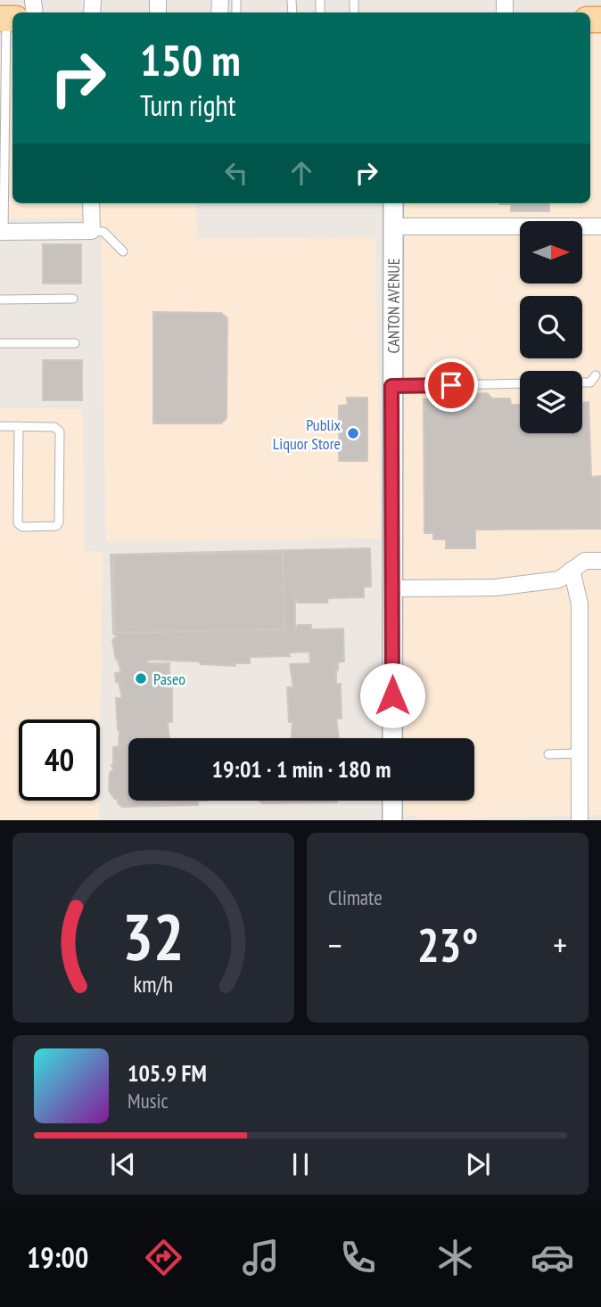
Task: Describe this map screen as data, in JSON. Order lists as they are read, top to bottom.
{
  "streets": {
    "street": ["CANTON AVENUE"]
  },
  "places": ["Publix Liquor Store", "Paseo"],
  "north": "right",
  "page": {
    "turn": ["150 m", "Turn right"],
    "limit": "40",
    "trip": "19:01 · 1 min · 180 m",
    "tile": "Climate",
    "heat": ["−", "23°", "+"],
    "song": ["105.9 FM", "Music"],
    "tabs": "19:00",
    "gauge": ["32", "km/h"]
  }
}
